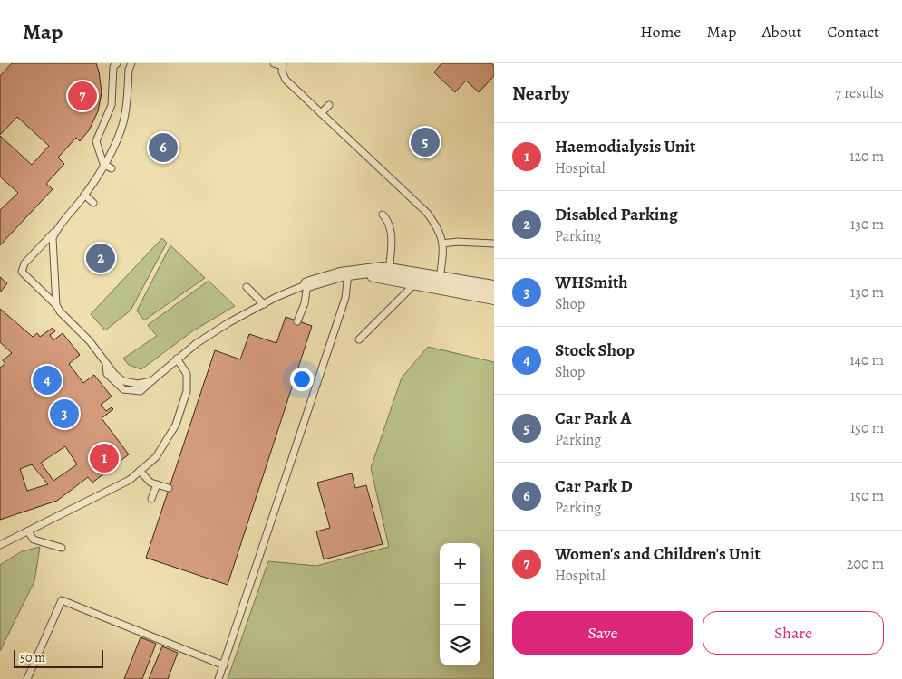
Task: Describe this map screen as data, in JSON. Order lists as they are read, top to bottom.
{
  "scale_bar": "50 m",
  "page": {
    "header": "Map",
    "nav": [
      "Home",
      "Map",
      "About",
      "Contact"
    ],
    "heading": ["Nearby", "7 results"],
    "pins": [
      "7",
      "5",
      "6",
      "2",
      "4",
      "3",
      "1"
    ],
    "list": [
      {
        "mark": "1",
        "name": "Haemodialysis Unit",
        "note": "Hospital",
        "value": "120 m"
      },
      {
        "mark": "2",
        "name": "Disabled Parking",
        "note": "Parking",
        "value": "130 m"
      },
      {
        "mark": "3",
        "name": "WHSmith",
        "note": "Shop",
        "value": "130 m"
      },
      {
        "mark": "4",
        "name": "Stock Shop",
        "note": "Shop",
        "value": "140 m"
      },
      {
        "mark": "5",
        "name": "Car Park A",
        "note": "Parking",
        "value": "150 m"
      },
      {
        "mark": "6",
        "name": "Car Park D",
        "note": "Parking",
        "value": "150 m"
      },
      {
        "mark": "7",
        "name": "Women's and Children's Unit",
        "note": "Hospital",
        "value": "200 m"
      }
    ],
    "map_buttons": ["+", "−"],
    "buttons": ["Save", "Share"],
    "scale": "50 m"
  }
}
